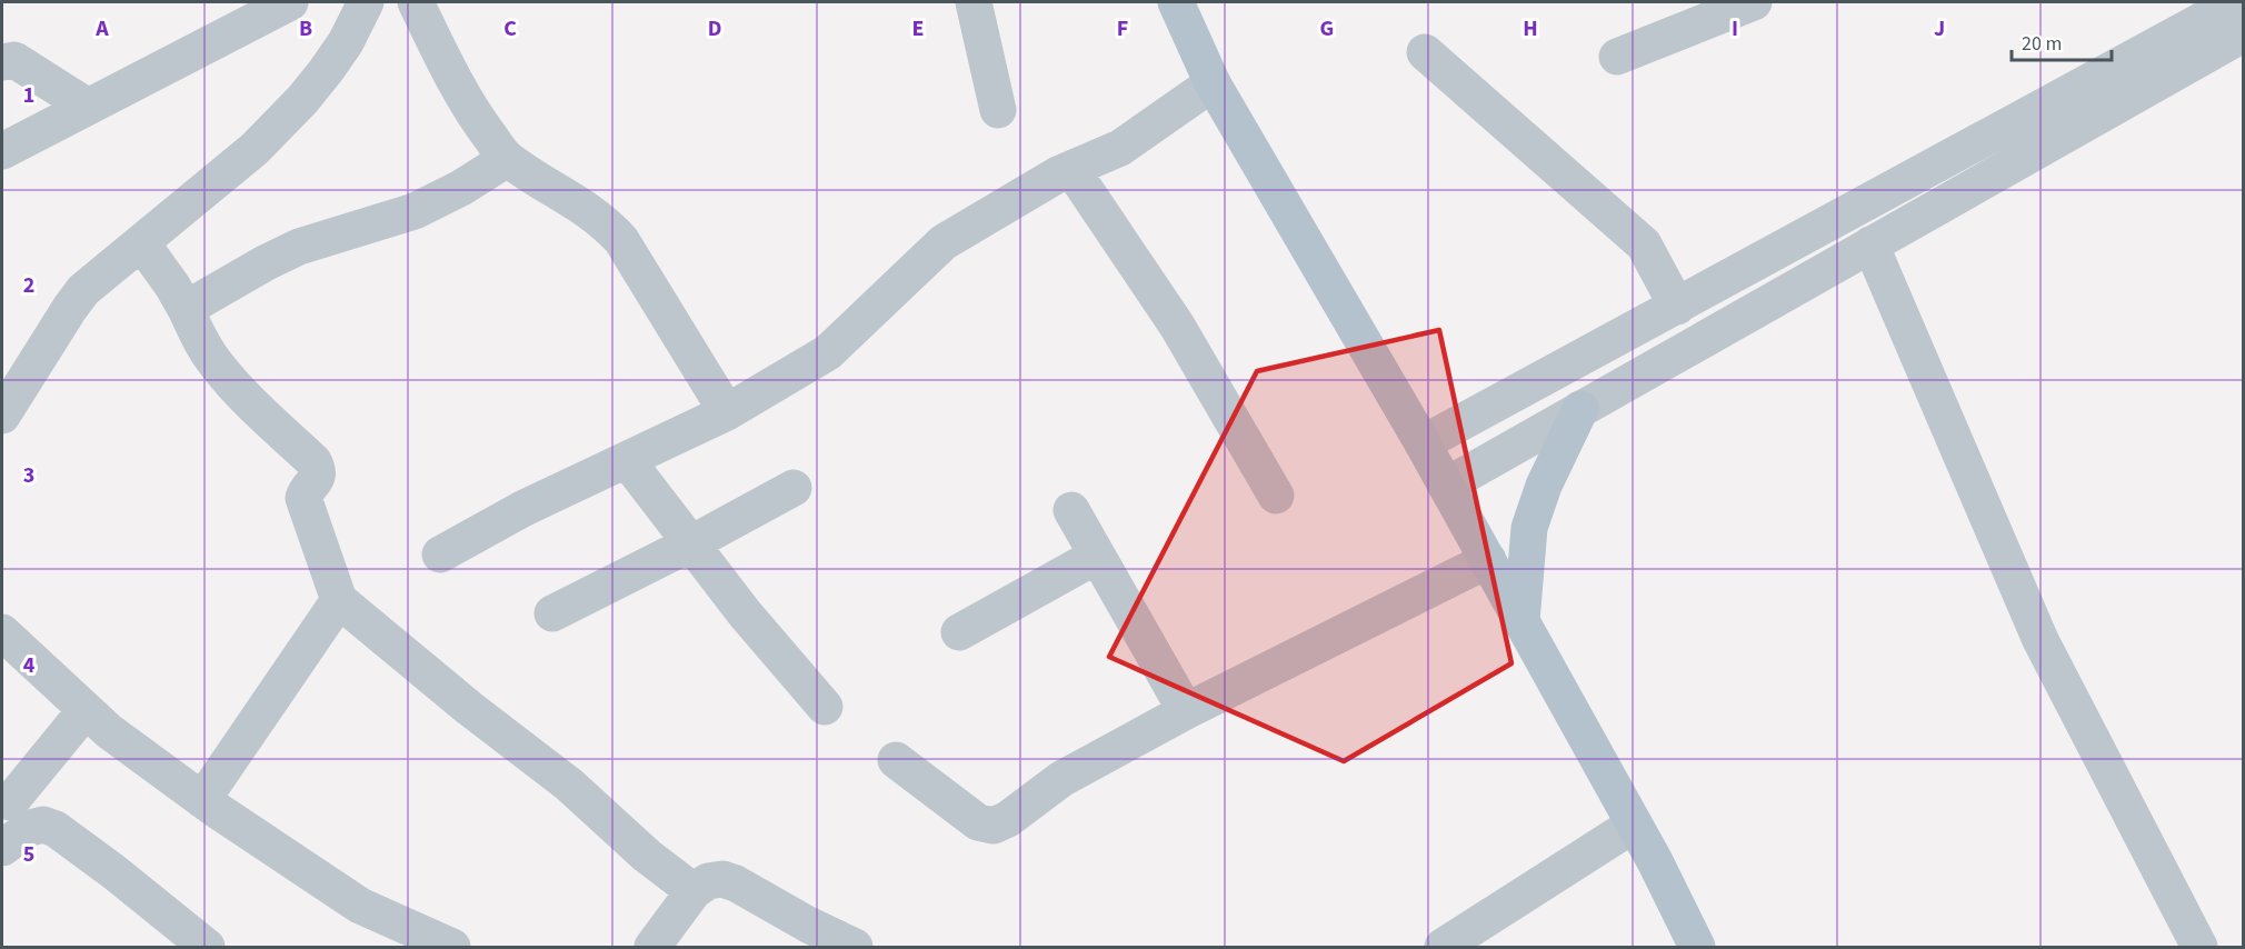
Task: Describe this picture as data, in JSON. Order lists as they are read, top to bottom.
{
  "scale_bar": "20 m",
  "grid": {
    "columns": [
      "A",
      "B",
      "C",
      "D",
      "E",
      "F",
      "G",
      "H",
      "I",
      "J"
    ],
    "rows": [
      "1",
      "2",
      "3",
      "4",
      "5"
    ]
  }
}
